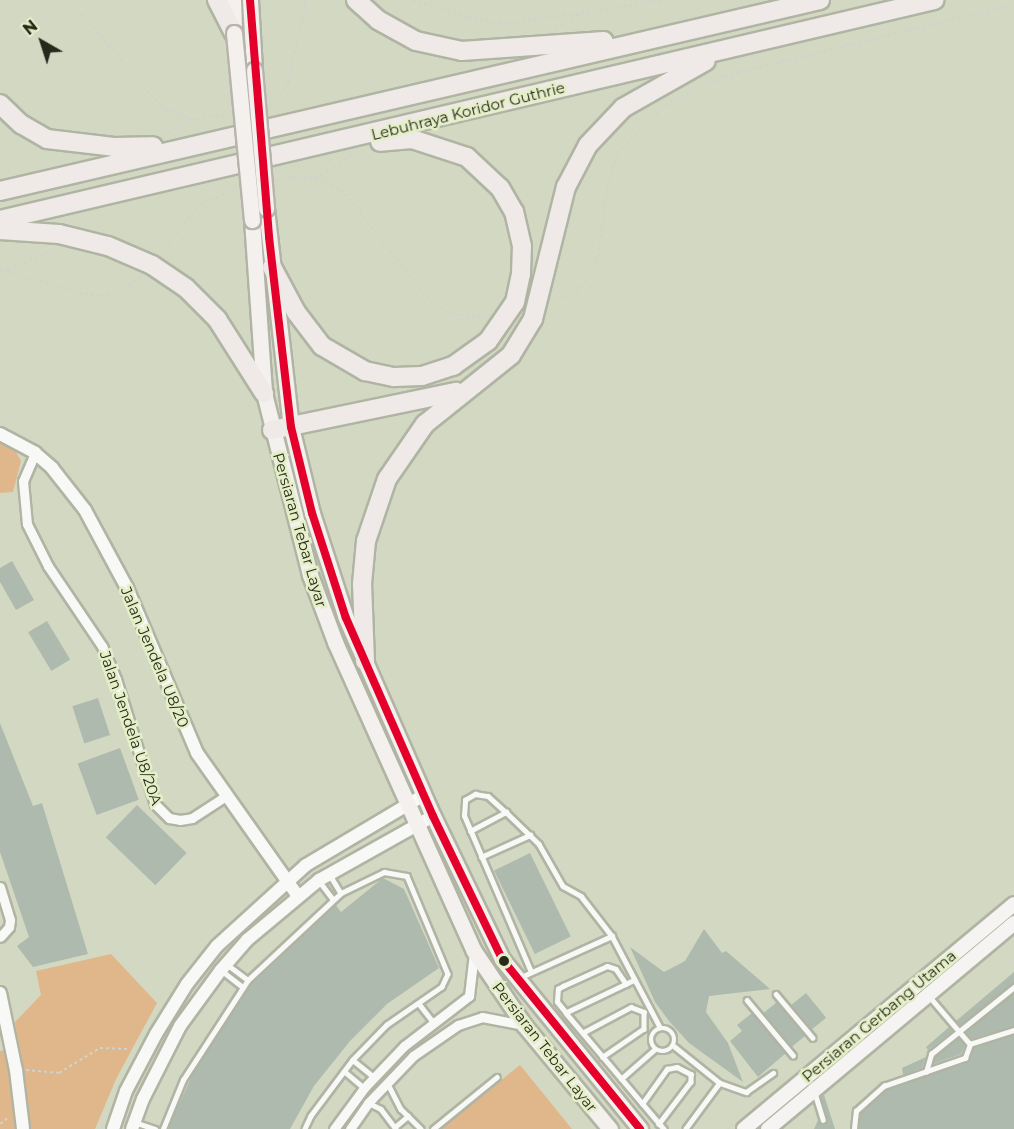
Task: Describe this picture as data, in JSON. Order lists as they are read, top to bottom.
{
  "streets": {
    "highway": ["Lebuhraya Koridor Guthrie"],
    "main road": ["Persiaran Tebar Layar", "Persiaran Gerbang Utama"],
    "street": ["Jalan Jendela U8/20", "Jalan Jendela U8/20A"]
  },
  "crossings": [
    ["Jalan Jendela U8/20", "Jalan Jendela U8/20A"]
  ],
  "north": "top left"
}
